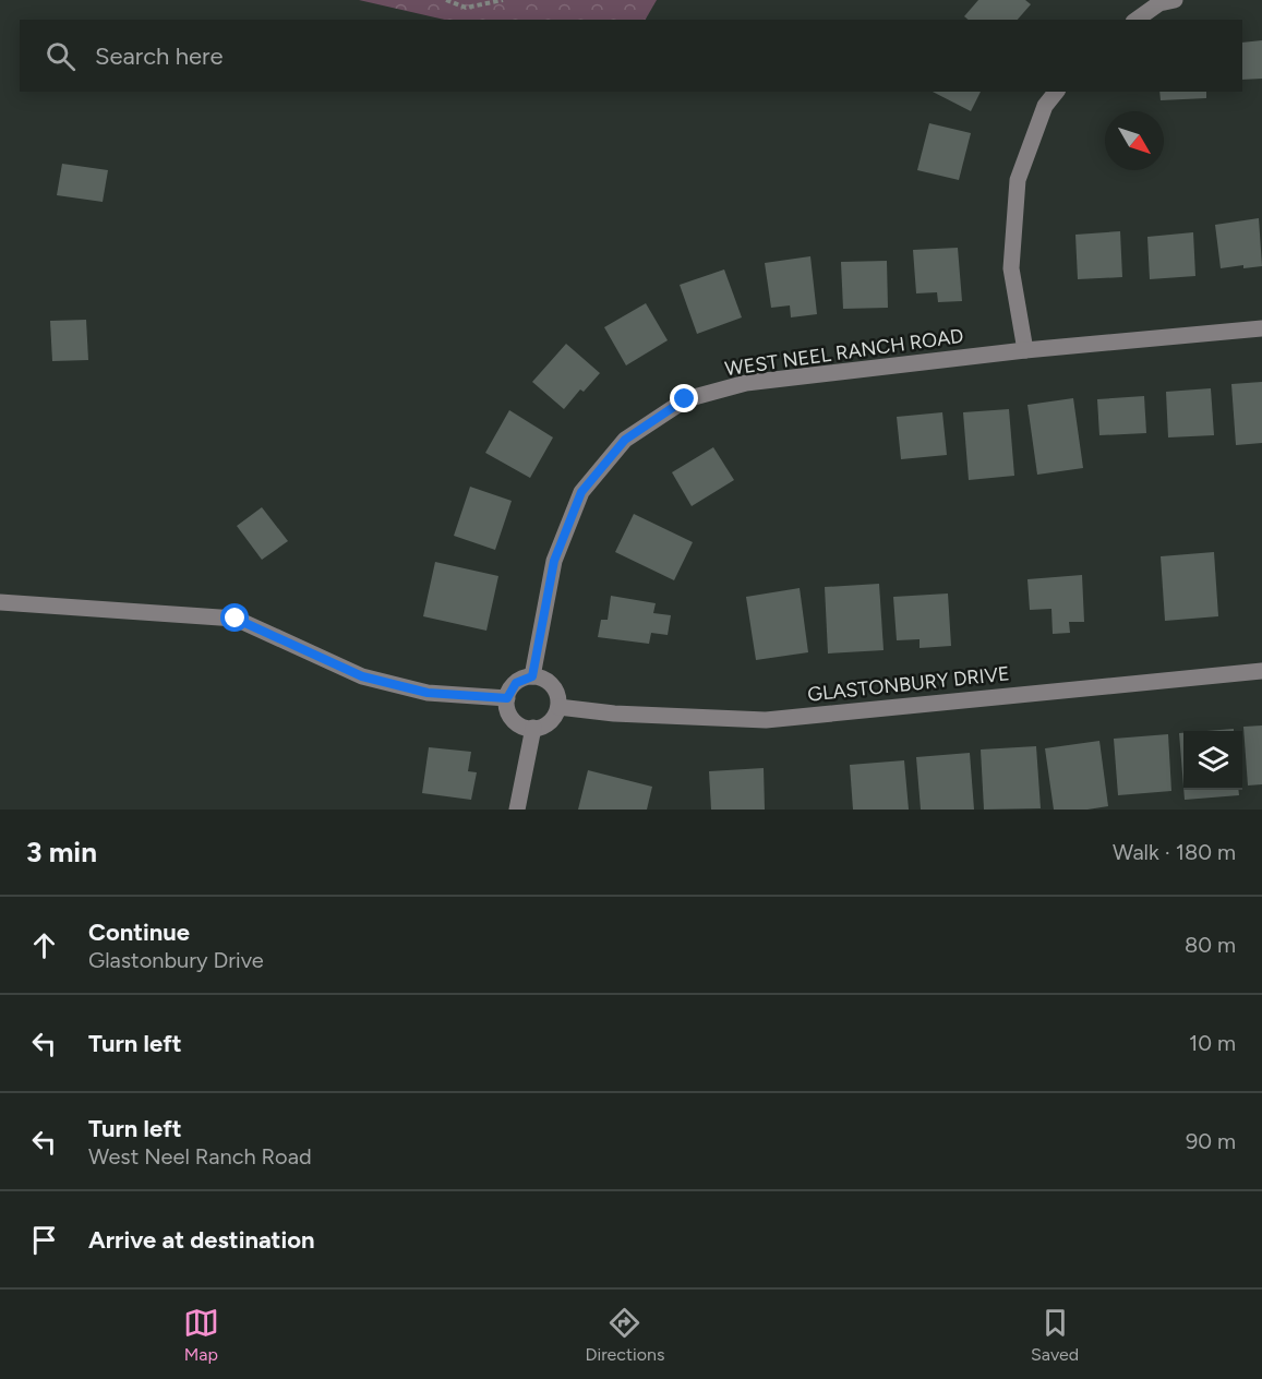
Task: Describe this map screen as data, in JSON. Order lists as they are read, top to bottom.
{
  "streets": {
    "street": ["WEST NEEL RANCH ROAD", "GLASTONBURY DRIVE"]
  },
  "crossings": [
    ["WEST NEEL RANCH ROAD", "GLASTONBURY DRIVE"]
  ],
  "north": "bottom right",
  "page": {
    "search": "Search here",
    "heading": ["3 min", "Walk · 180 m"],
    "list": [
      ["Continue", "Glastonbury Drive", "80 m"],
      ["Turn left", "10 m"],
      ["Turn left", "West Neel Ranch Road", "90 m"],
      "Arrive at destination"
    ],
    "nav": ["Map", "Directions", "Saved"]
  }
}
